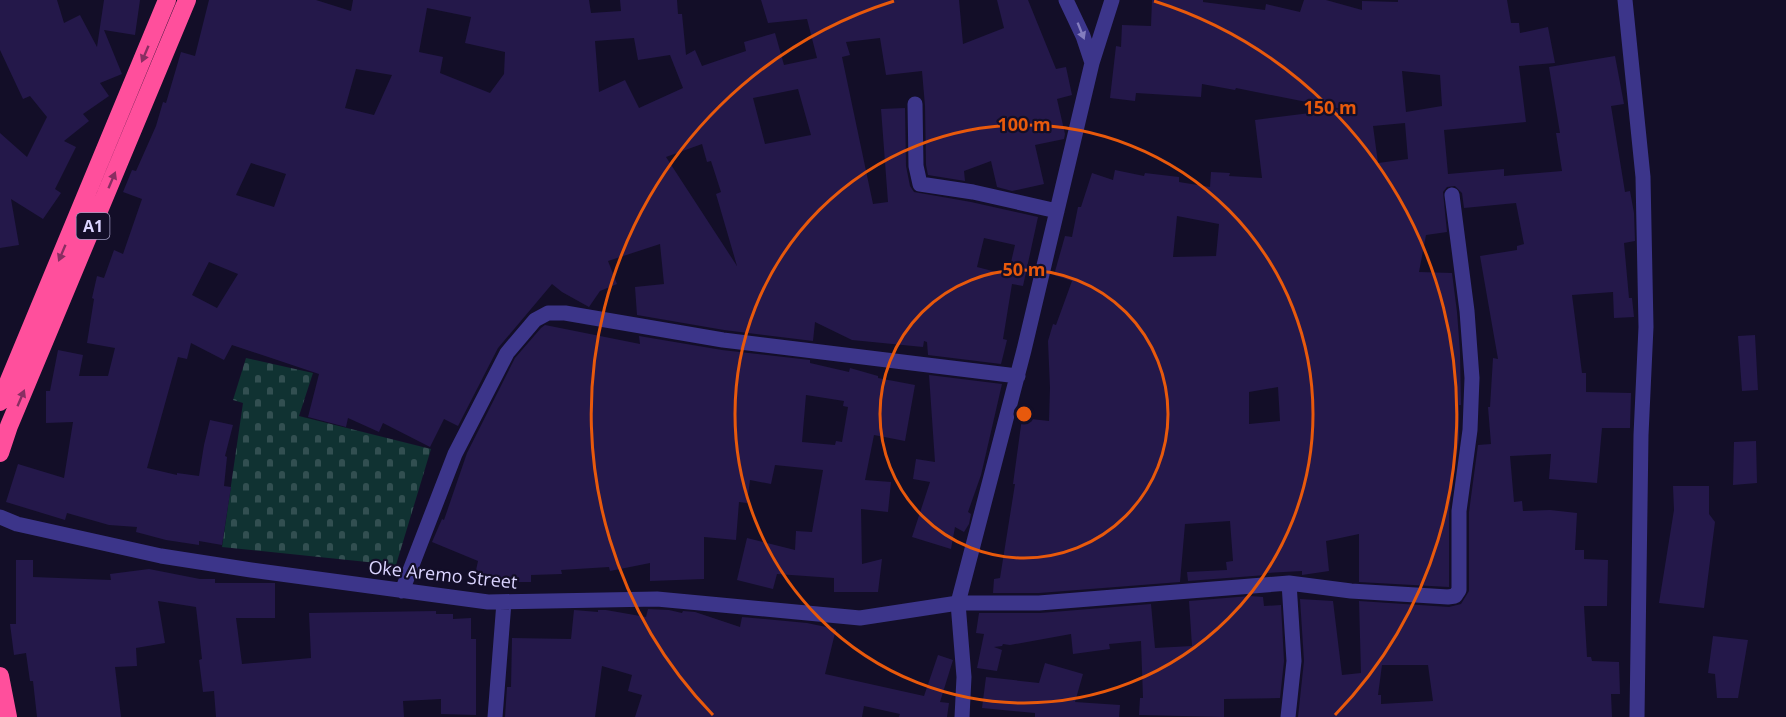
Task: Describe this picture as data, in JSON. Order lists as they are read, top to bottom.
{
  "streets": {
    "highway": ["A1"],
    "street": ["Oke Aremo Street"]
  },
  "rings": ["150 m", "100 m", "50 m"]
}
